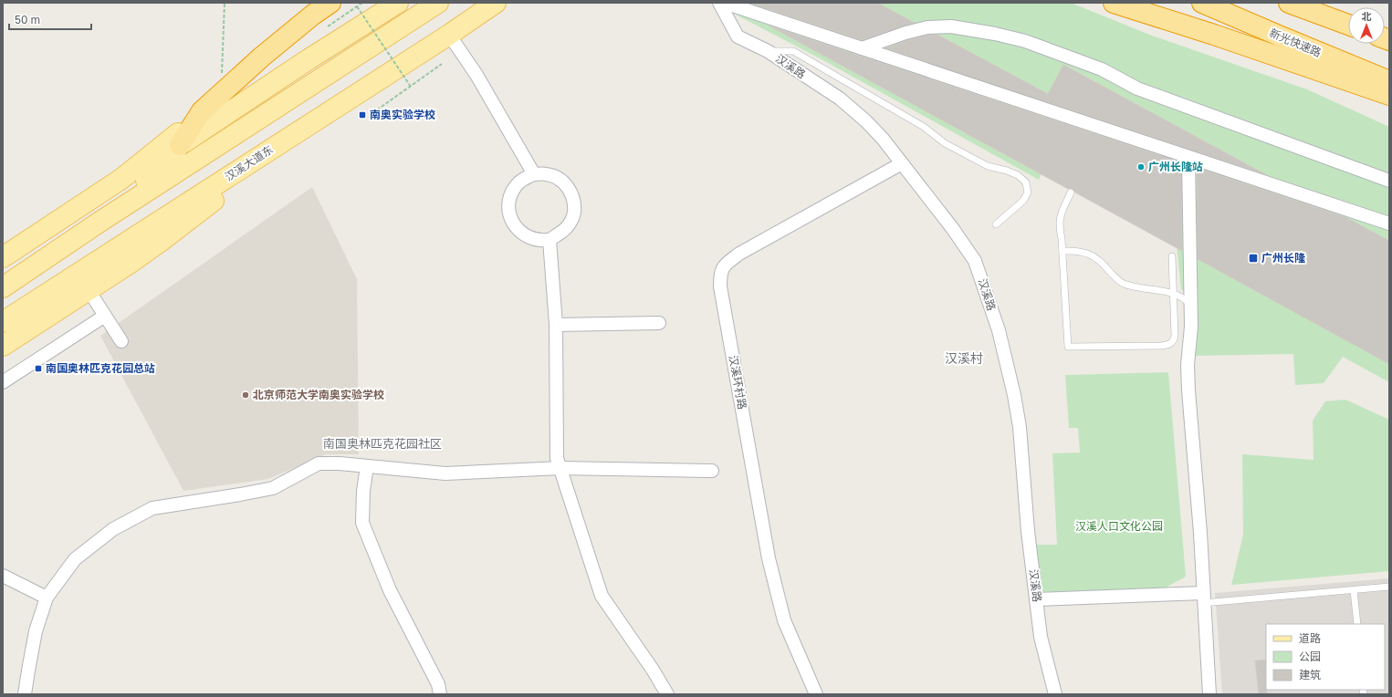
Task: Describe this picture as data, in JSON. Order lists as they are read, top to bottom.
{
  "streets": {
    "highway": ["新光快速路"],
    "main road": ["汉溪大道东"],
    "street": ["汉溪路", "汉溪环村路"]
  },
  "crossings": [
    ["汉溪路", "汉溪环村路"]
  ],
  "districts": ["汉溪村", "南国奥林匹克花园社区"],
  "parks": ["汉溪人口文化公园"],
  "places": {
    "transit": ["南奥实验学校", "广州长隆", "南国奥林匹克花园总站"],
    "other": ["广州长隆站", "北京师范大学南奥实验学校"]
  },
  "legend": ["道路", "公园", "建筑"],
  "scale_bar": "50 m",
  "north": "top"
}
